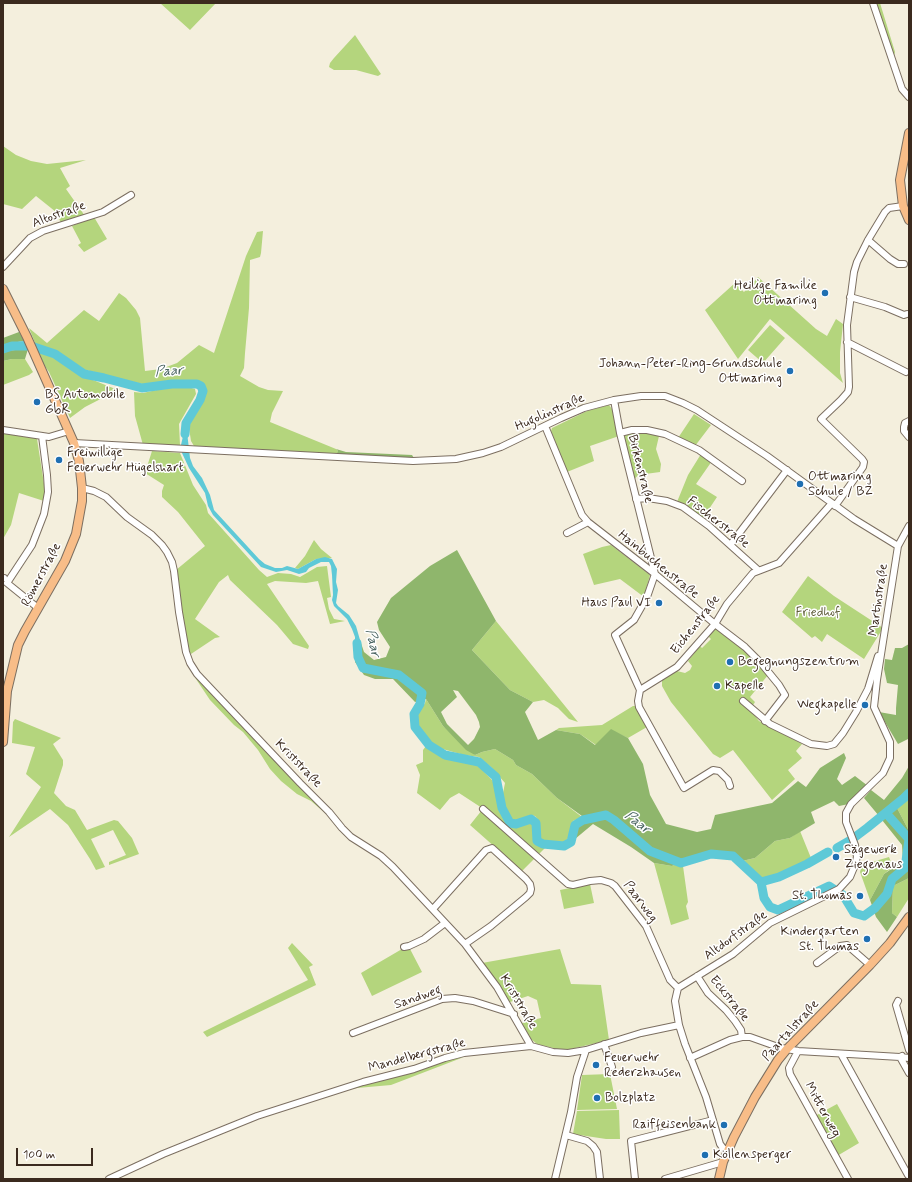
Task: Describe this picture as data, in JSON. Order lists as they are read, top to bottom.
{
  "streets": {
    "main road": ["Römerstraße", "Paartalstraße"],
    "street": [
      "Altostraße",
      "Hugolinstraße",
      "Birkenstraße",
      "Fischerstraße",
      "Hainbuchenstraße",
      "Martinstraße",
      "Eichenstraße",
      "Kriststraße",
      "Paarweg",
      "Altdorfstraße",
      "Sandweg",
      "Eckstraße",
      "Mandelbergstraße",
      "Mitterweg"
    ]
  },
  "crossings": [
    ["Hugolinstraße", "Birkenstraße"],
    ["Hugolinstraße", "Hainbuchenstraße"],
    ["Hugolinstraße", "Römerstraße"],
    ["Hugolinstraße", "Martinstraße"],
    ["Hugolinstraße", "Eichenstraße"],
    ["Birkenstraße", "Fischerstraße"],
    ["Birkenstraße", "Hainbuchenstraße"],
    ["Fischerstraße", "Eichenstraße"],
    ["Hainbuchenstraße", "Eichenstraße"],
    ["Römerstraße", "Kriststraße"],
    ["Martinstraße", "Altdorfstraße"],
    ["Kriststraße", "Sandweg"],
    ["Kriststraße", "Mandelbergstraße"],
    ["Paarweg", "Altdorfstraße"],
    ["Altdorfstraße", "Eckstraße"],
    ["Eckstraße", "Paartalstraße"],
    ["Eckstraße", "Mitterweg"]
  ],
  "water": ["Paar"],
  "parks": ["Friedhof"],
  "places": [
    "Heilige Familie Ottmaring",
    "Johann-Peter-Ring-Grundschule Ottmaring",
    "BS Automobile GbR",
    "Freiwillige Feuerwehr Hügelshart",
    "Ottmaring Schule / BZ",
    "Haus Paul VI",
    "Begegnungszentrum",
    "Kapelle",
    "Wegkapelle",
    "Sägewerk Ziegenaus",
    "St. Thomas",
    "Kindergarten St. Thomas",
    "Feuerwehr Rederzhausen",
    "Bolzplatz",
    "Raiffeisenbank",
    "Köllensperger"
  ],
  "scale_bar": "100 m"
}
